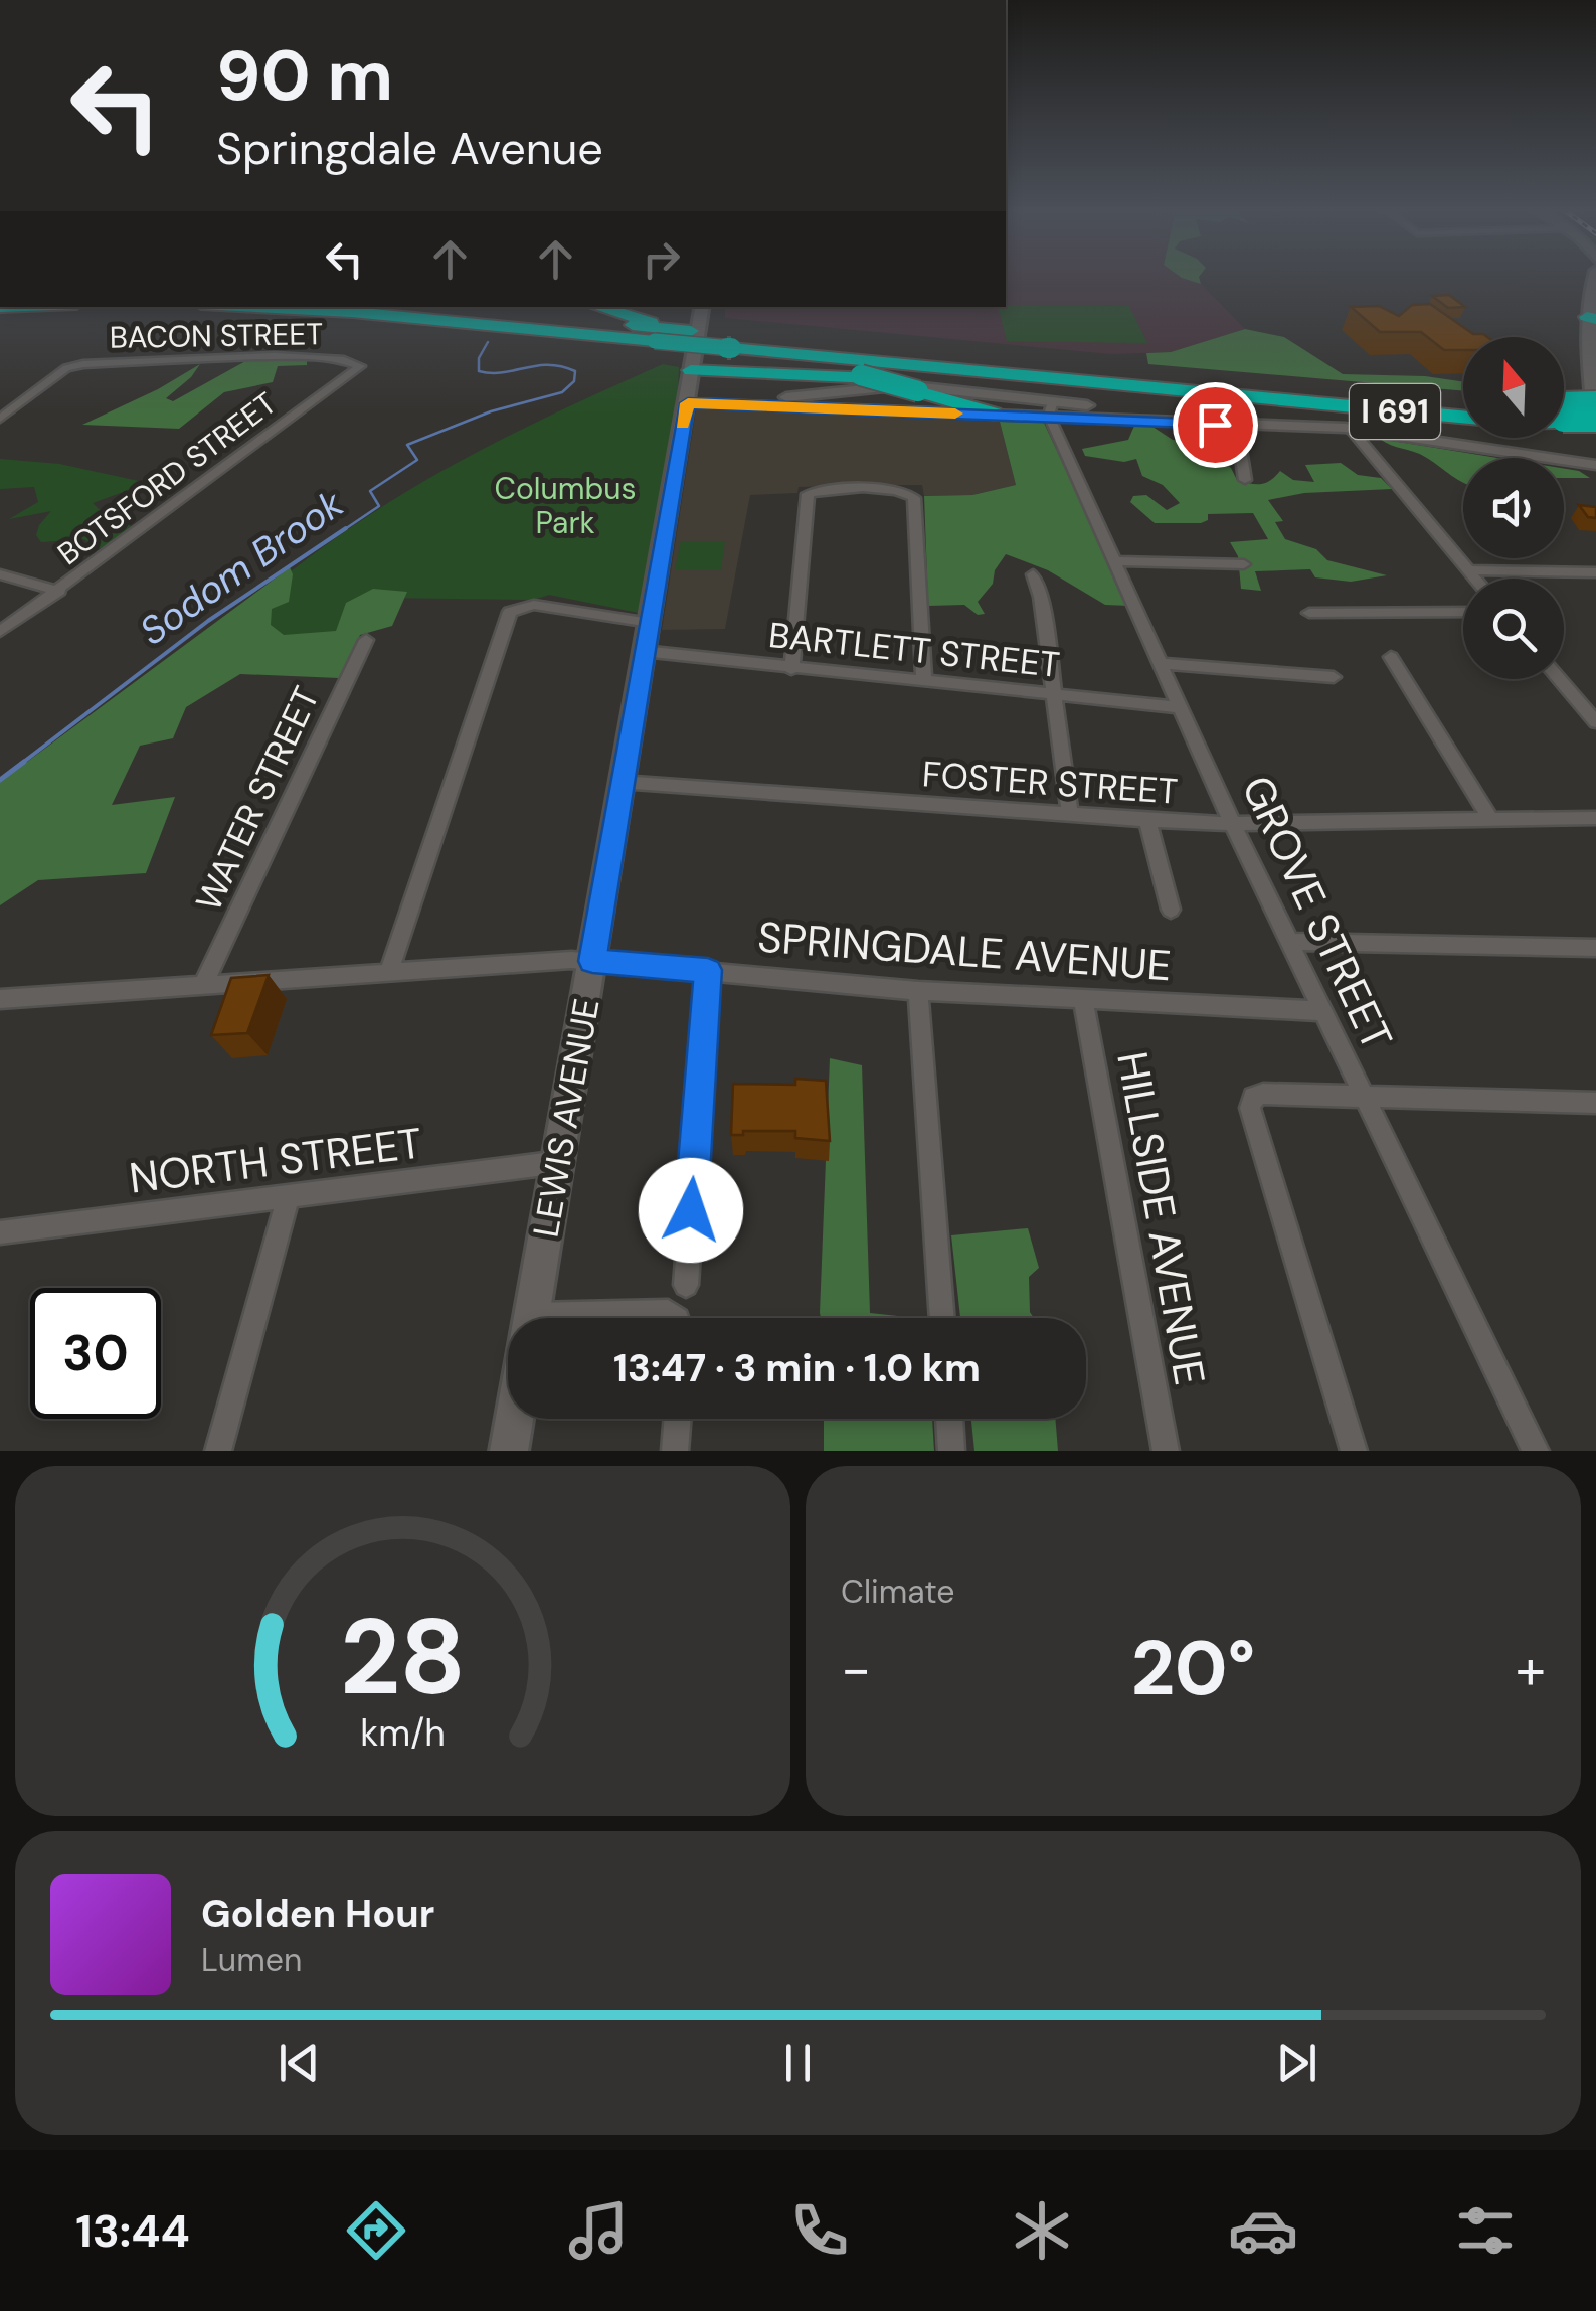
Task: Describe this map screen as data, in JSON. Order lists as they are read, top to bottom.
{
  "streets": {
    "highway": ["I 691"],
    "main road": ["LEWIS AVENUE"],
    "street": [
      "BACON STREET",
      "BOTSFORD STREET",
      "BARTLETT STREET",
      "FOSTER STREET",
      "WATER STREET",
      "GROVE STREET",
      "SPRINGDALE AVENUE",
      "NORTH STREET",
      "HILLSIDE AVENUE"
    ]
  },
  "crossings": [
    ["BACON STREET", "BOTSFORD STREET"],
    ["BARTLETT STREET", "GROVE STREET"],
    ["BARTLETT STREET", "LEWIS AVENUE"],
    ["FOSTER STREET", "GROVE STREET"],
    ["FOSTER STREET", "LEWIS AVENUE"],
    ["WATER STREET", "SPRINGDALE AVENUE"],
    ["GROVE STREET", "SPRINGDALE AVENUE"],
    ["SPRINGDALE AVENUE", "LEWIS AVENUE"],
    ["SPRINGDALE AVENUE", "HILLSIDE AVENUE"],
    ["LEWIS AVENUE", "NORTH STREET"]
  ],
  "water": ["Sodom Brook"],
  "parks": ["Columbus Park"],
  "north": "top",
  "page": {
    "turn": ["90 m", "Springdale Avenue"],
    "limit": "30",
    "trip": "13:47 · 3 min · 1.0 km",
    "tile": "Climate",
    "heat": ["−", "20°", "+"],
    "song": ["Golden Hour", "Lumen"],
    "tabs": "13:44",
    "gauge": ["28", "km/h"]
  }
}
